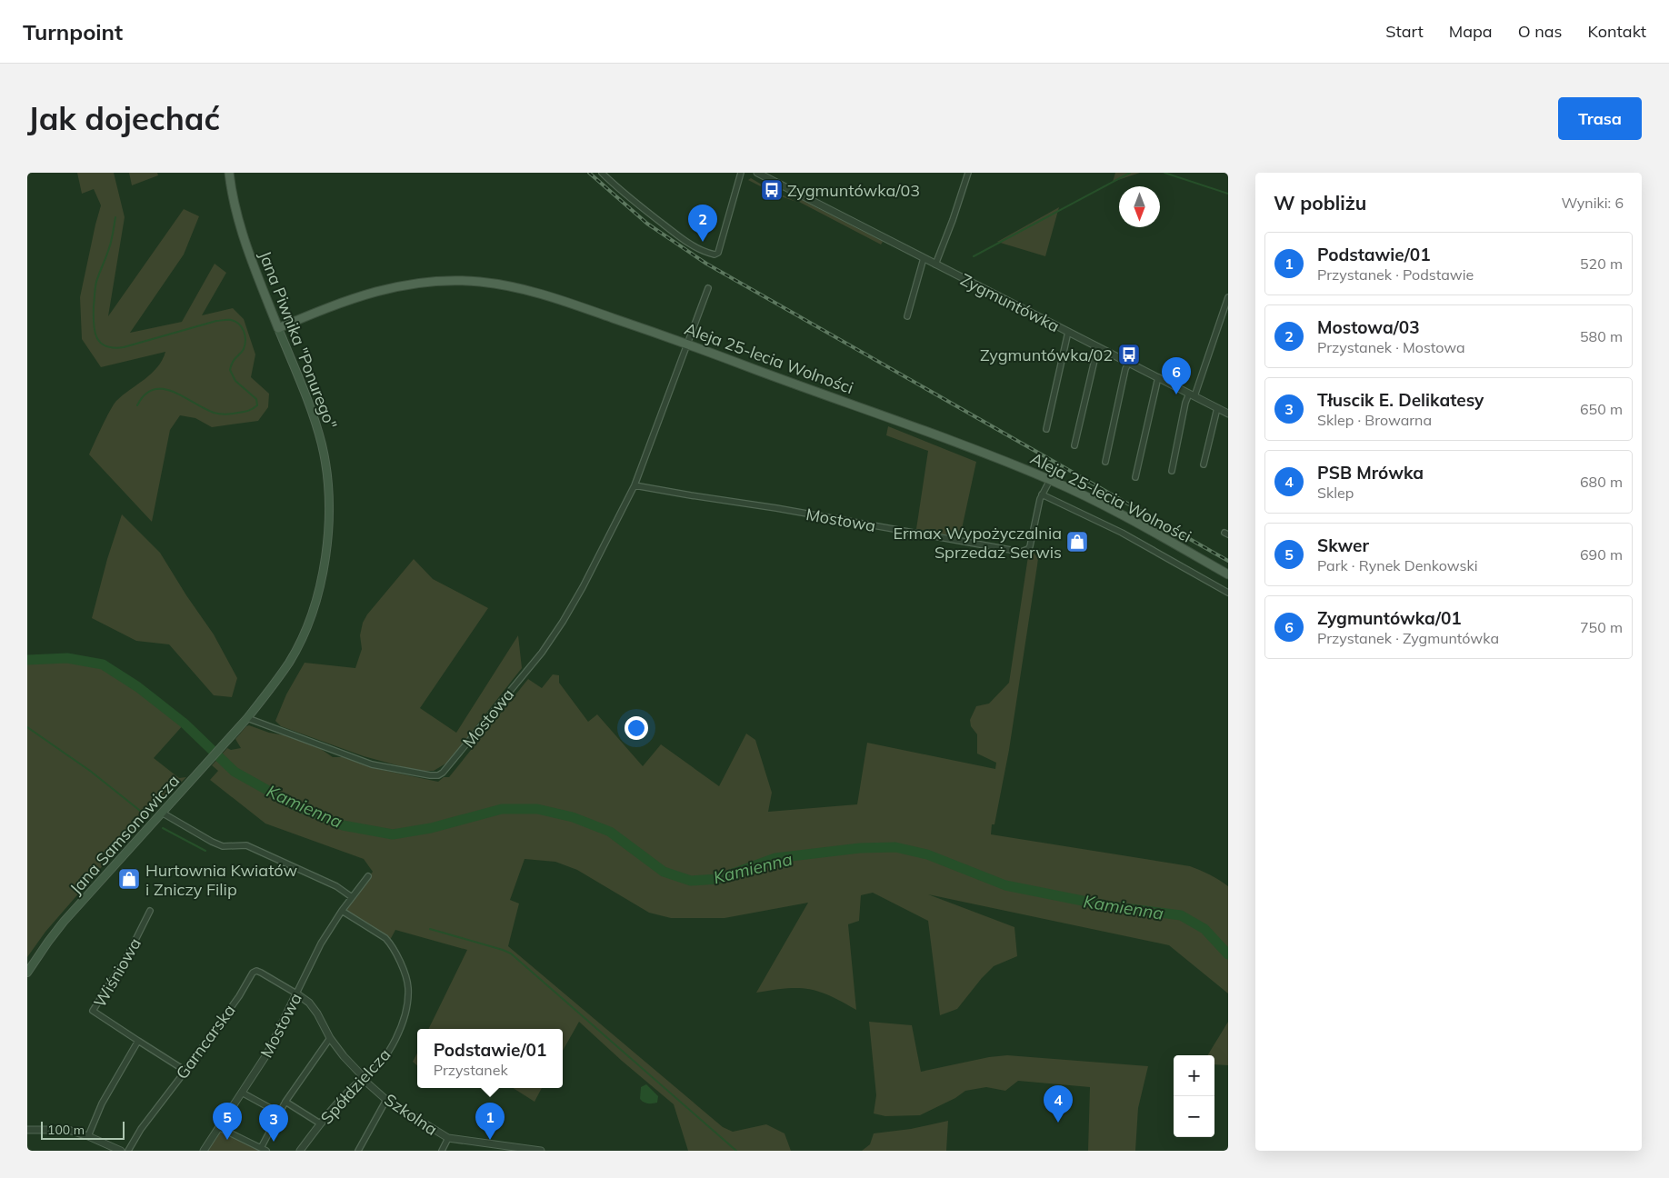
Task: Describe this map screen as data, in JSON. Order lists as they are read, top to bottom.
{
  "streets": {
    "main road": ["Jana Piwnika \"Ponurego\"", "Aleja 25-lecia Wolności", "Jana Samsonowicza"],
    "street": [
      "Zygmuntówka",
      "Mostowa",
      "Wiśniowa",
      "Garncarska",
      "Spółdzielcza",
      "Szkolna"
    ]
  },
  "crossings": [
    ["Jana Piwnika \"Ponurego\"", "Aleja 25-lecia Wolności"],
    ["Jana Piwnika \"Ponurego\"", "Mostowa"],
    ["Jana Piwnika \"Ponurego\"", "Jana Samsonowicza"],
    ["Aleja 25-lecia Wolności", "Mostowa"],
    ["Mostowa", "Jana Samsonowicza"],
    ["Mostowa", "Garncarska"],
    ["Mostowa", "Spółdzielcza"],
    ["Mostowa", "Szkolna"],
    ["Wiśniowa", "Garncarska"],
    ["Garncarska", "Szkolna"],
    ["Spółdzielcza", "Szkolna"]
  ],
  "water": ["Kamienna"],
  "places": {
    "bus stop": ["Zygmuntówka/03", "Zygmuntówka/02"],
    "shop": ["Ermax Wypożyczalnia Sprzedaż Serwis", "Hurtownia Kwiatów i Zniczy Filip"]
  },
  "scale_bar": "100 m",
  "north": "bottom",
  "page": {
    "header": "Turnpoint",
    "nav": [
      "Start",
      "Mapa",
      "O nas",
      "Kontakt"
    ],
    "buttons": "Trasa",
    "title": "Jak dojechać",
    "heading": ["W pobliżu", "Wyniki: 6"],
    "pins": [
      "2",
      "6",
      "4",
      "1",
      "5",
      "3"
    ],
    "list": [
      {
        "mark": "1",
        "name": "Podstawie/01",
        "note": "Przystanek · Podstawie",
        "value": "520 m"
      },
      {
        "mark": "2",
        "name": "Mostowa/03",
        "note": "Przystanek · Mostowa",
        "value": "580 m"
      },
      {
        "mark": "3",
        "name": "Tłuscik E. Delikatesy",
        "note": "Sklep · Browarna",
        "value": "650 m"
      },
      {
        "mark": "4",
        "name": "PSB Mrówka",
        "note": "Sklep",
        "value": "680 m"
      },
      {
        "mark": "5",
        "name": "Skwer",
        "note": "Park · Rynek Denkowski",
        "value": "690 m"
      },
      {
        "mark": "6",
        "name": "Zygmuntówka/01",
        "note": "Przystanek · Zygmuntówka",
        "value": "750 m"
      }
    ],
    "popup": ["Podstawie/01", "Przystanek"],
    "map_buttons": ["+", "−"],
    "scale": "100 m"
  }
}
